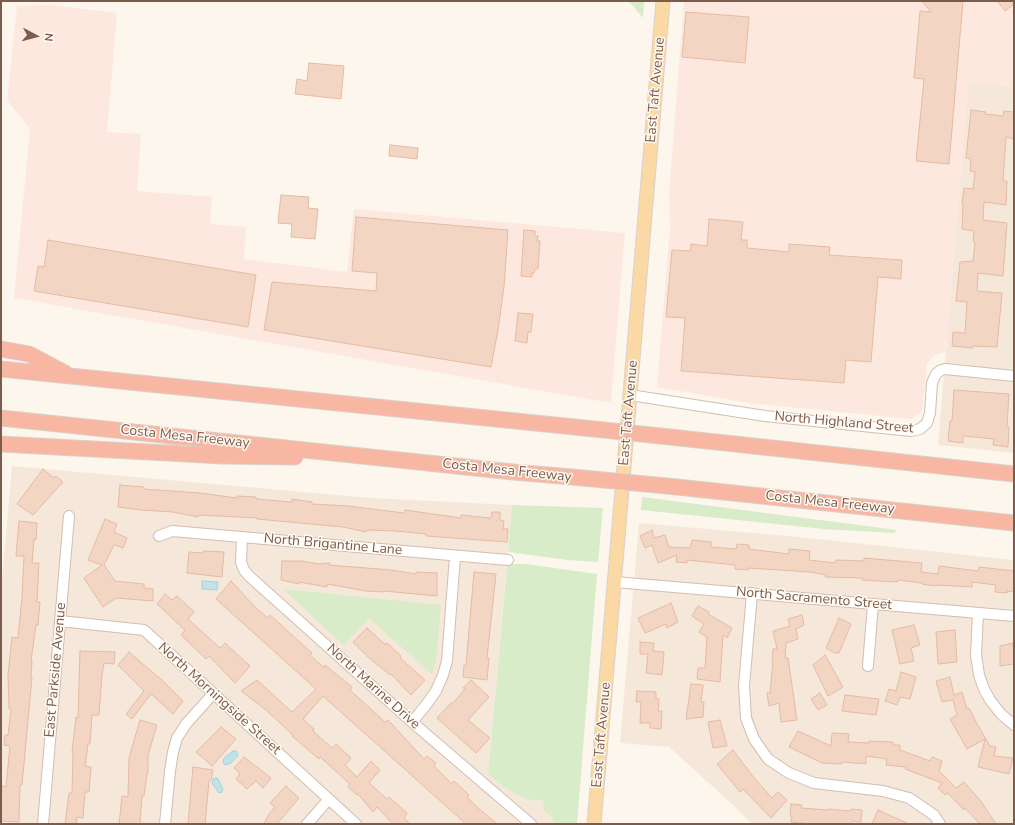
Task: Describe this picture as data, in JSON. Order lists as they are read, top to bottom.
{
  "streets": {
    "highway": ["Costa Mesa Freeway"],
    "main road": ["East Taft Avenue"],
    "street": [
      "North Highland Street",
      "North Brigantine Lane",
      "North Sacramento Street",
      "East Parkside Avenue",
      "North Marine Drive",
      "North Morningside Street"
    ]
  },
  "crossings": [
    ["East Taft Avenue", "North Highland Street"],
    ["East Taft Avenue", "North Sacramento Street"],
    ["North Brigantine Lane", "North Marine Drive"],
    ["East Parkside Avenue", "North Morningside Street"]
  ],
  "north": "right"
}
